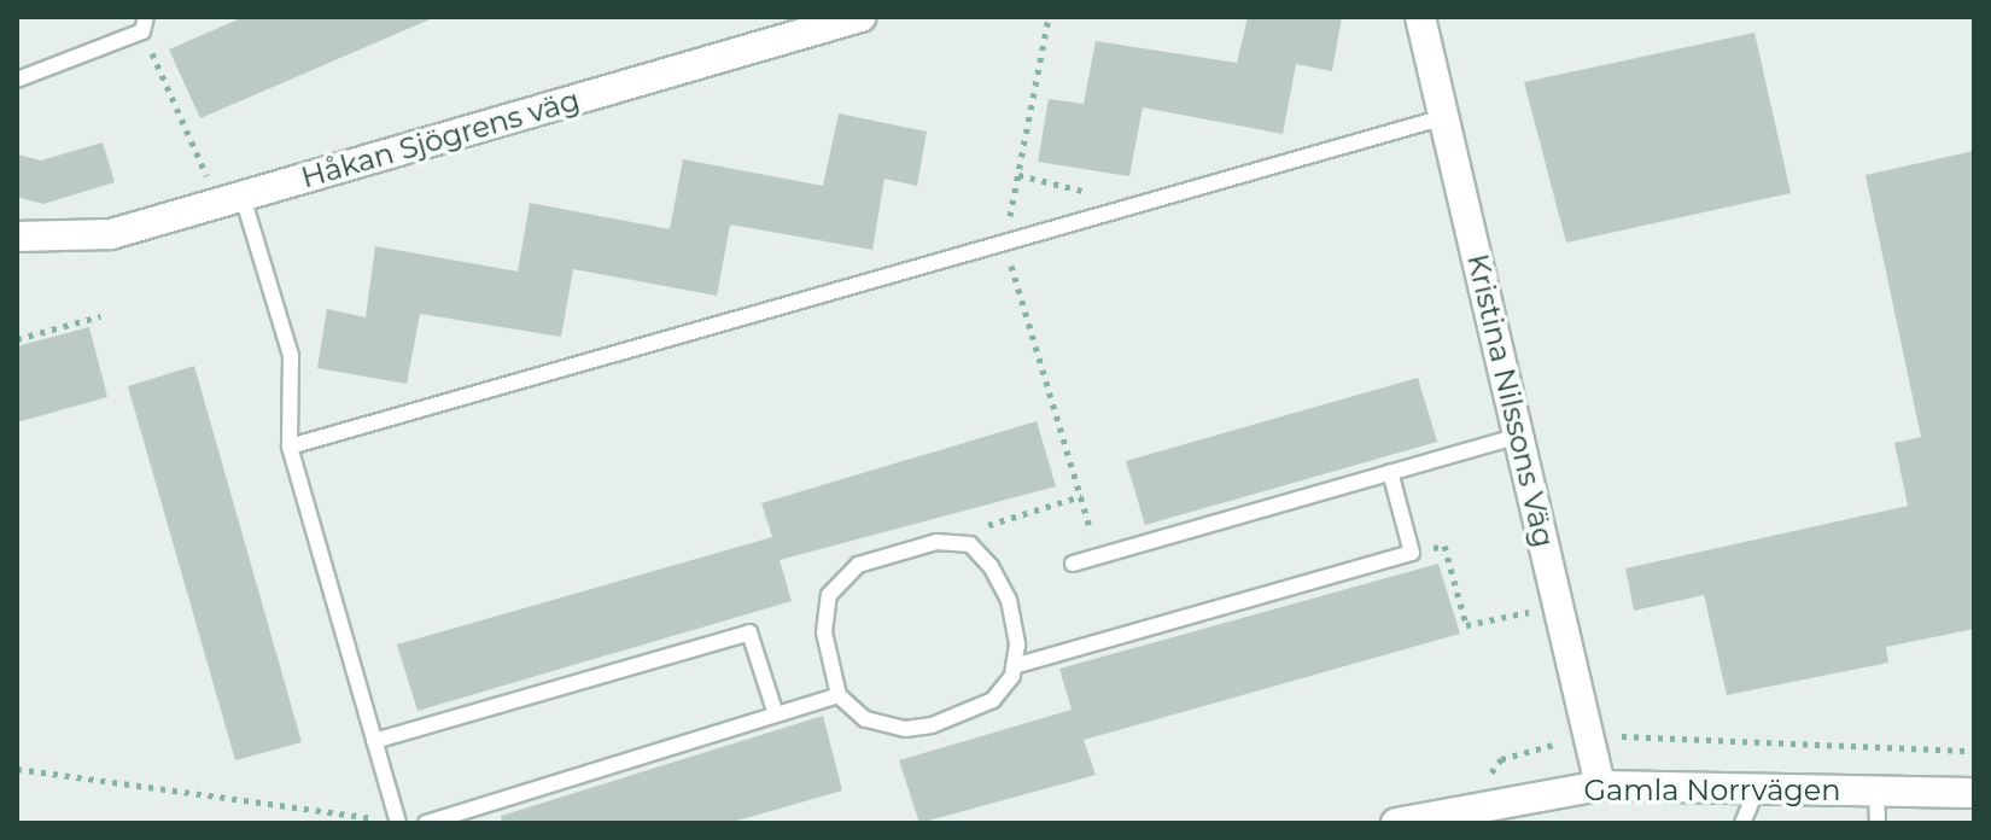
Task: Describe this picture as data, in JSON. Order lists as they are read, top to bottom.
{
  "streets": {
    "street": ["Håkan Sjögrens väg", "Kristina Nilssons Väg", "Gamla Norrvägen"]
  },
  "crossings": [
    ["Kristina Nilssons Väg", "Gamla Norrvägen"]
  ]
}
